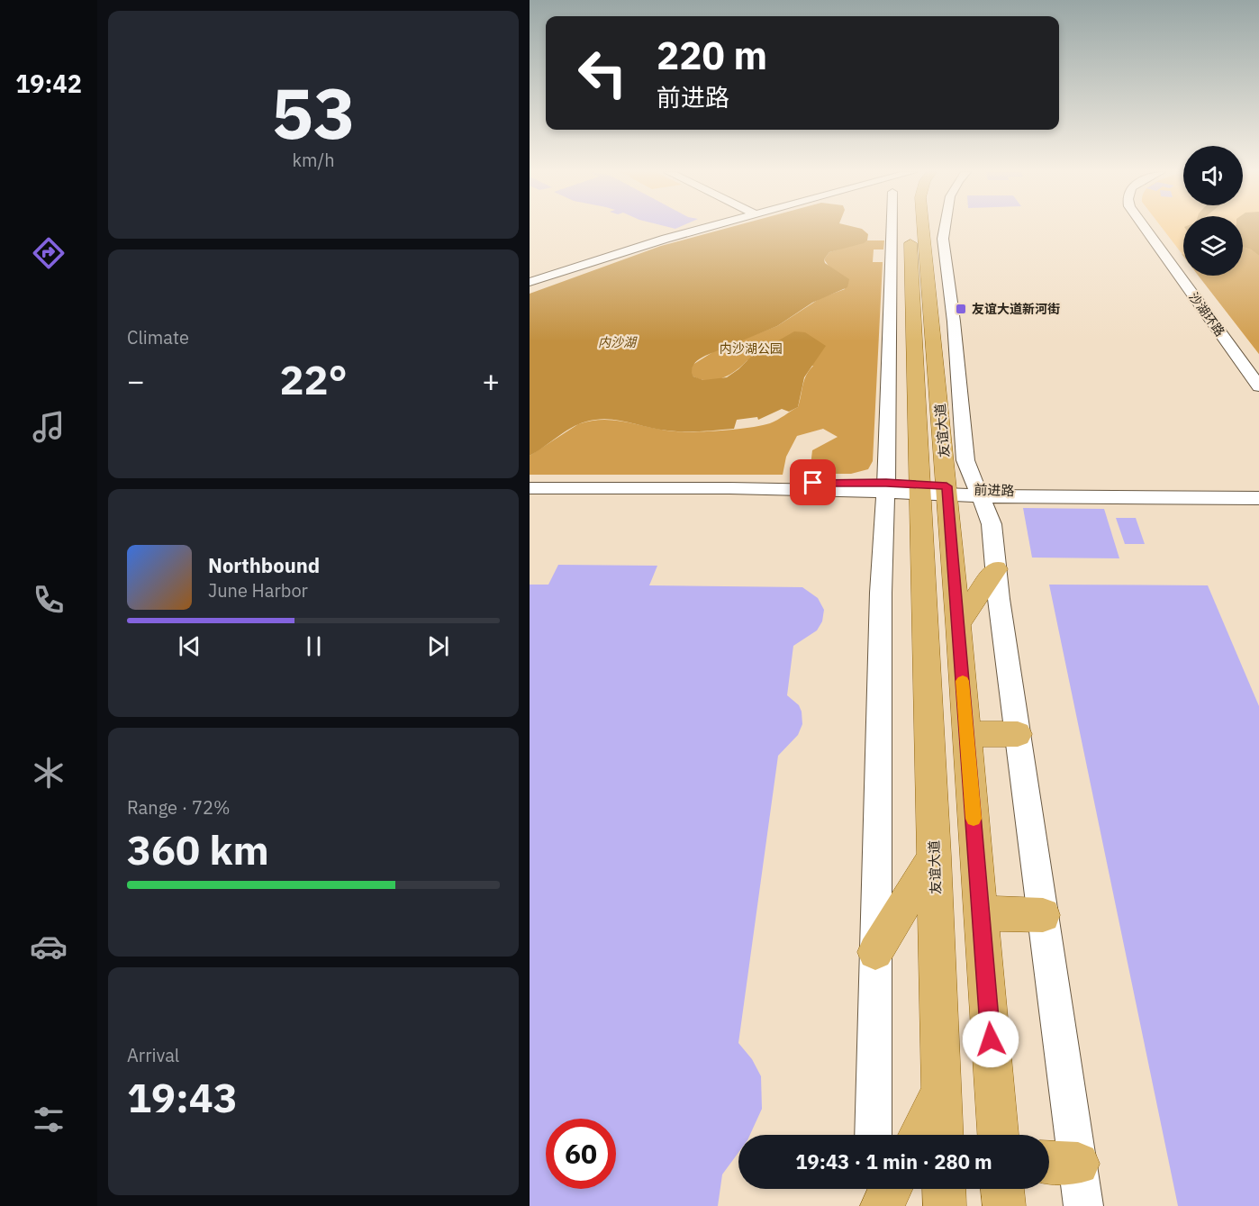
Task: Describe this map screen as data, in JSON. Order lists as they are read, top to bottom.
{
  "streets": {
    "main road": ["沙湖环路", "友谊大道", "前进路"]
  },
  "crossings": [
    ["友谊大道", "前进路"]
  ],
  "water": ["内沙湖"],
  "parks": ["内沙湖公园"],
  "places": {
    "transit": ["友谊大道新河街"]
  },
  "page": {
    "tabs": "19:42",
    "tile": [
      ["53", "km/h"],
      "Climate",
      ["Range · 72%", "360 km"],
      ["Arrival", "19:43"]
    ],
    "turn": ["220 m", "前进路"],
    "heat": ["−", "22°", "+"],
    "song": ["Northbound", "June Harbor"],
    "limit": "60",
    "trip": "19:43 · 1 min · 280 m"
  }
}
